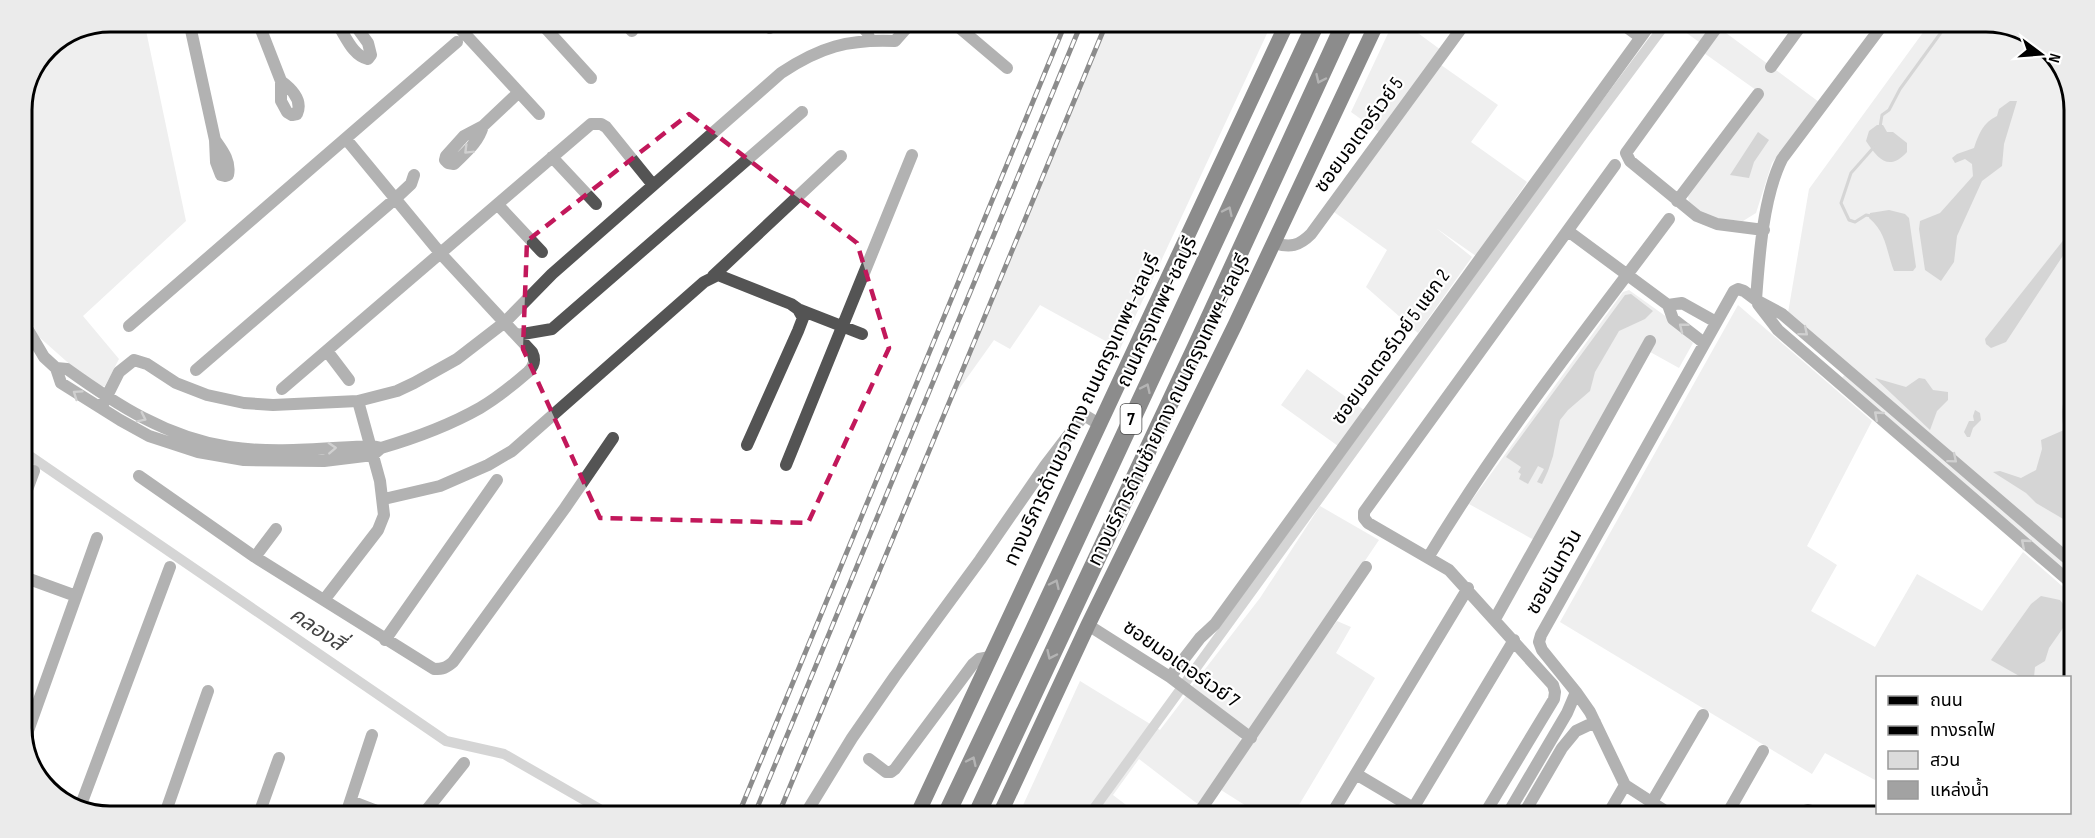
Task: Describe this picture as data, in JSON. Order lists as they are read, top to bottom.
{
  "streets": {
    "highway": ["ถนนกรุงเทพฯ-ชลบุรี", "7"],
    "main road": ["ทางบริการด้านขวาทาง ถนนกรุงเทพฯ-ชลบุรี", "ทางบริการด้านซ้ายทาง ถนนกรุงเทพฯ-ชลบุรี"],
    "street": [
      "ซอยมอเตอร์เวย์ 5",
      "ซอยมอเตอร์เวย์ 5 แยก 2",
      "ซอยนันทวัน",
      "ซอยมอเตอร์เวย์ 7"
    ]
  },
  "crossings": [
    ["ซอยมอเตอร์เวย์ 5", "ทางบริการด้านซ้ายทาง ถนนกรุงเทพฯ-ชลบุรี"],
    ["ซอยมอเตอร์เวย์ 5 แยก 2", "ซอยมอเตอร์เวย์ 7"],
    ["ทางบริการด้านซ้ายทาง ถนนกรุงเทพฯ-ชลบุรี", "ซอยมอเตอร์เวย์ 7"]
  ],
  "water": ["คลองสี่"],
  "legend": [
    "ถนน",
    "ทางรถไฟ",
    "สวน",
    "แหล่งน้ำ"
  ],
  "north": "right"
}
